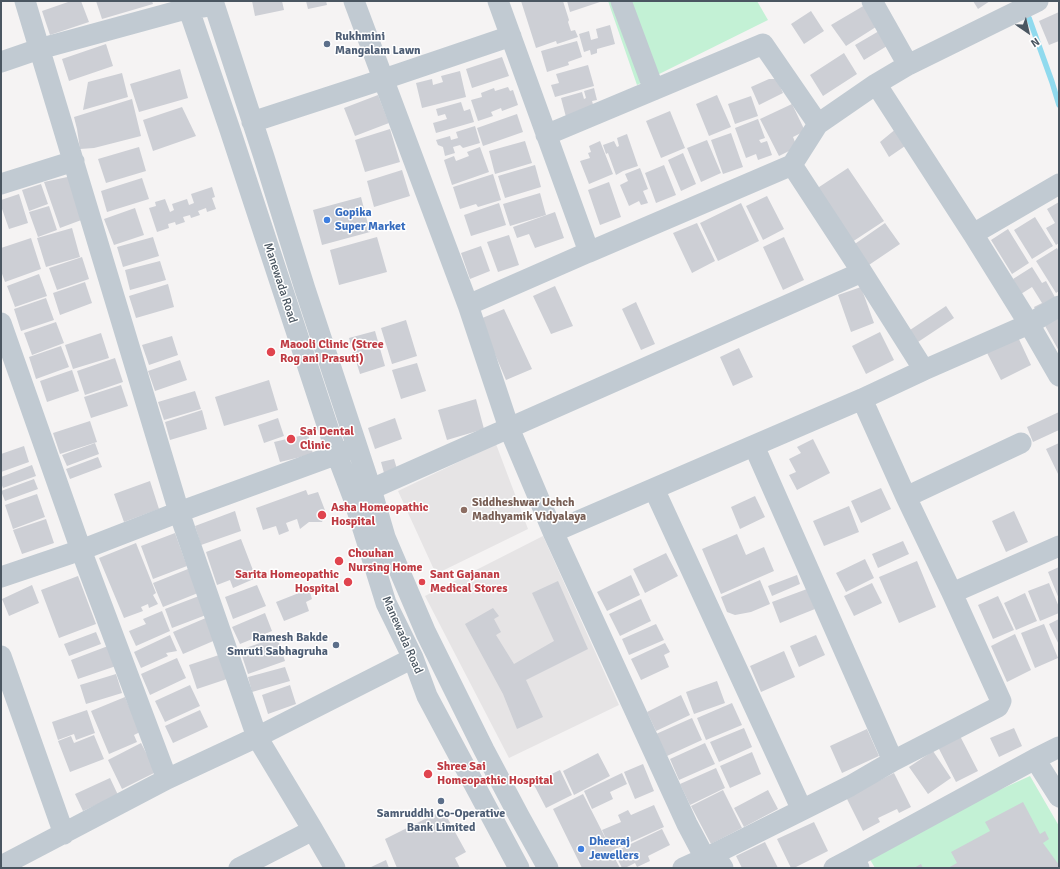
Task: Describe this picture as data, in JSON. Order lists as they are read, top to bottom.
{
  "streets": {
    "street": ["Manewada Road"]
  },
  "places": [
    "Rukhmini Mangalam Lawn",
    "Gopika Super Market",
    "Maooli Clinic (Stree Rog ani Prasuti)",
    "Sai Dental Clinic",
    "Siddheshwar Uchch Madhyamik Vidyalaya",
    "Asha Homeopathic Hospital",
    "Chouhan Nursing Home",
    "Sarita Homeopathic Hospital",
    "Sant Gajanan Medical Stores",
    "Ramesh Bakde Smruti Sabhagruha",
    "Shree Sai Homeopathic Hospital",
    "Samruddhi Co-Operative Bank Limited",
    "Dheeraj Jewellers"
  ],
  "north": "bottom right"
}
